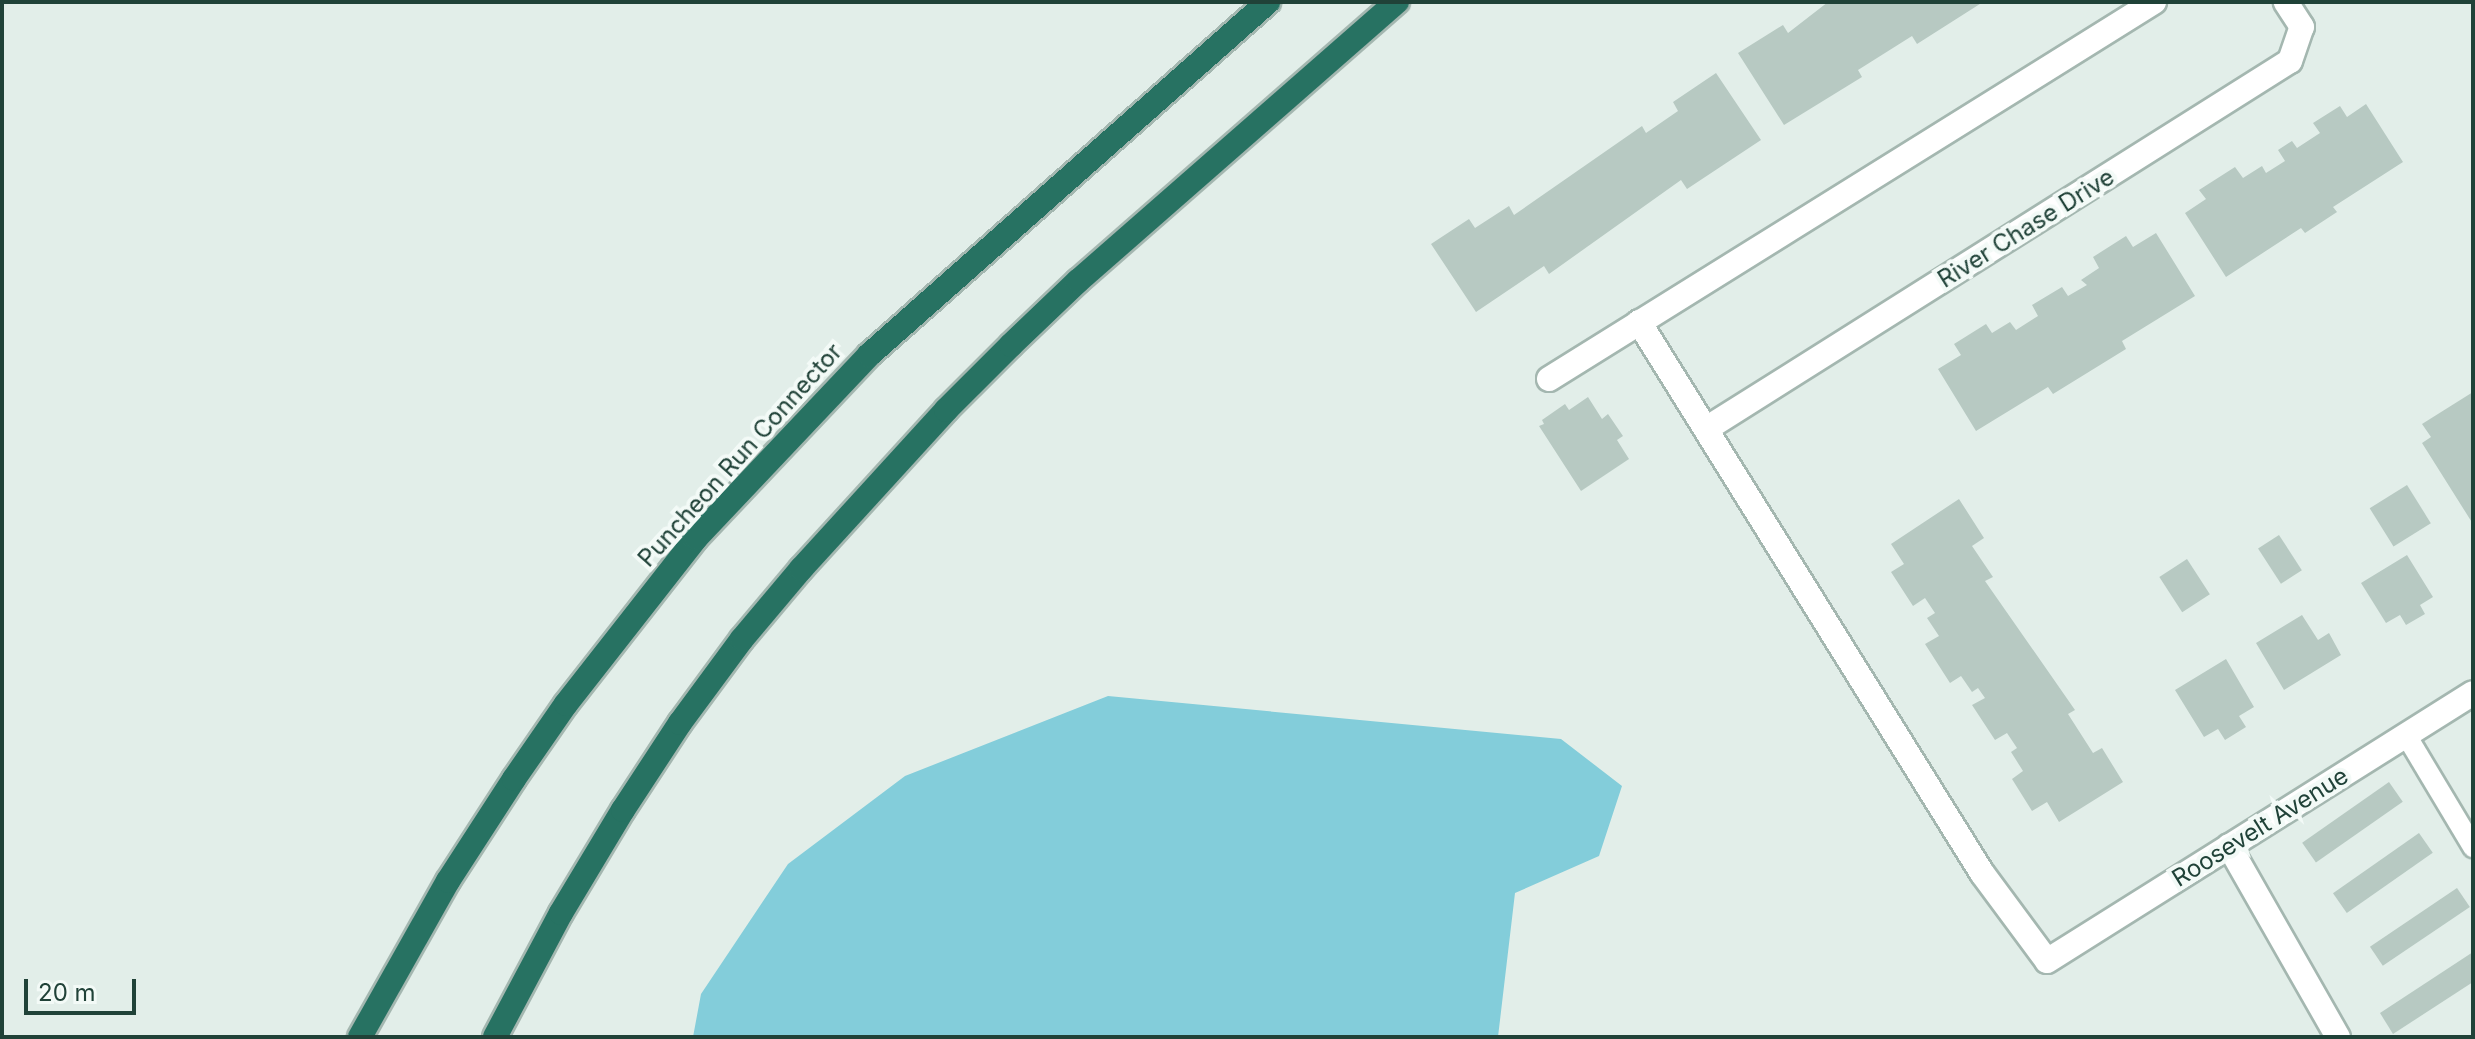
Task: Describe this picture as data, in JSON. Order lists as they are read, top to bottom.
{
  "streets": {
    "highway": ["Puncheon Run Connector"],
    "street": ["River Chase Drive", "Roosevelt Avenue"]
  },
  "crossings": [
    ["River Chase Drive", "Roosevelt Avenue"]
  ],
  "scale_bar": "20 m"
}
